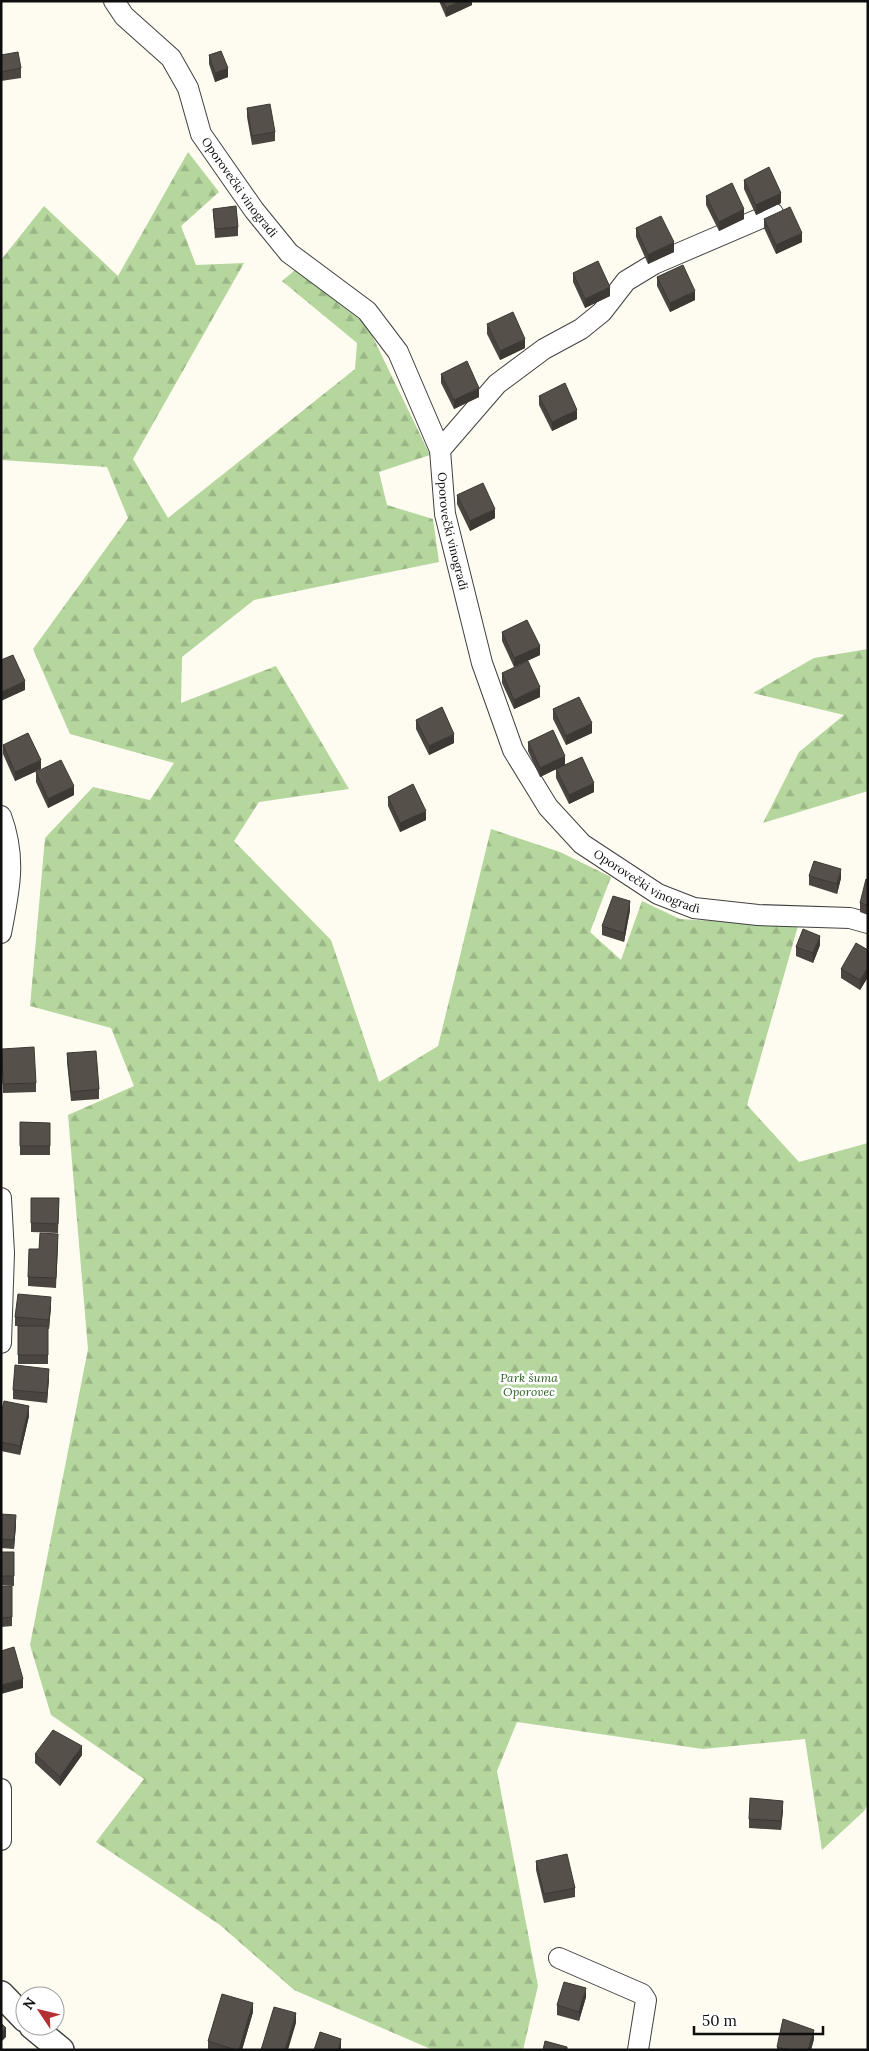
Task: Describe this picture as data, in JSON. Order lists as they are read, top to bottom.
{
  "streets": {
    "street": ["Oporovečki vinogradi"]
  },
  "parks": ["Park šuma Oporovec"],
  "scale_bar": "50 m",
  "north": "top left"
}
